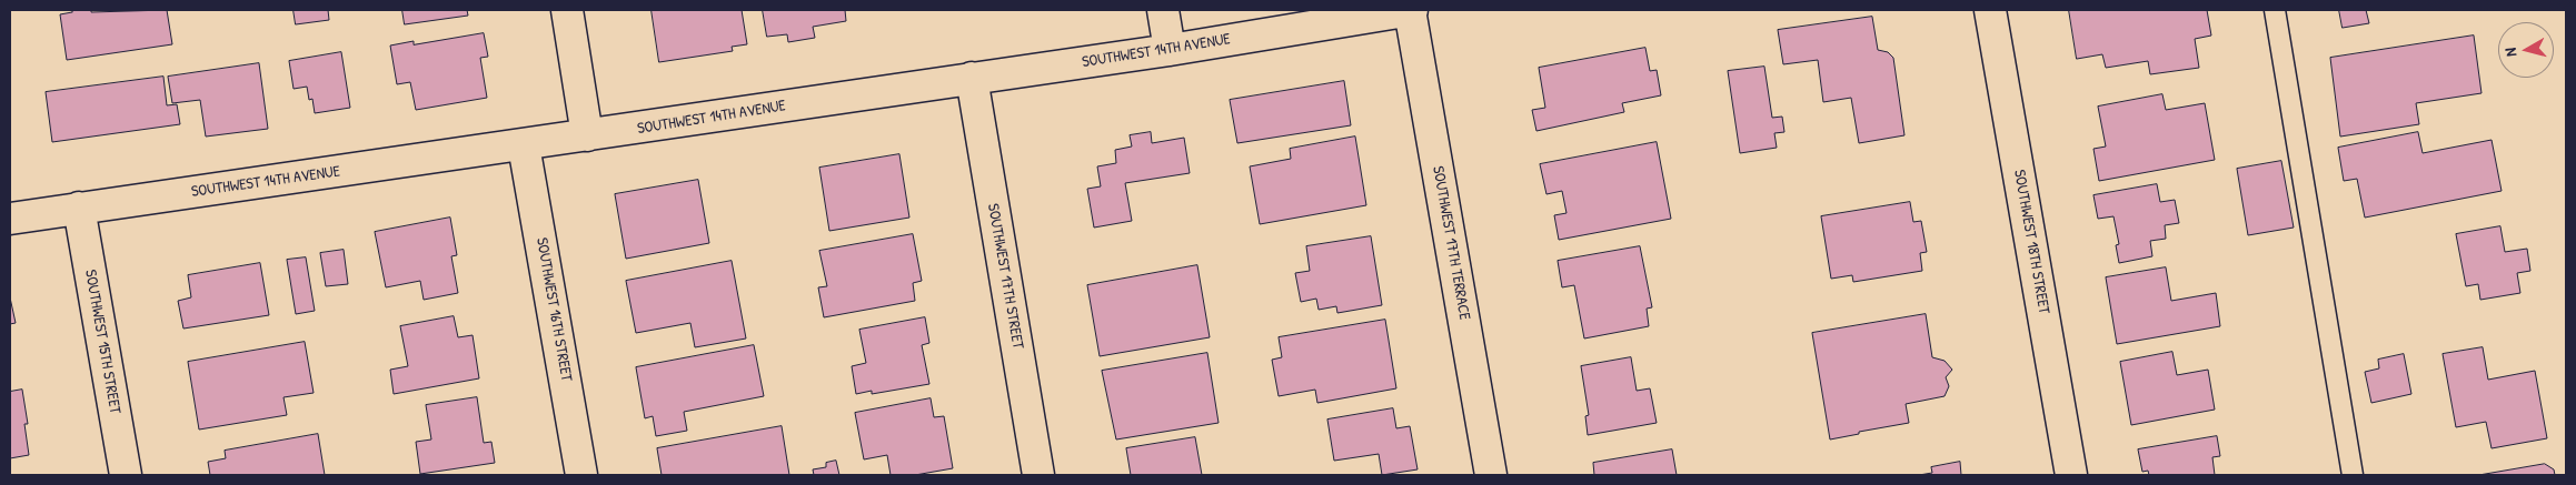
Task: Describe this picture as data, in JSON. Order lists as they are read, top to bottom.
{
  "streets": {
    "street": [
      "SOUTHWEST 14TH AVENUE",
      "SOUTHWEST 18TH STREET",
      "SOUTHWEST 17TH TERRACE",
      "SOUTHWEST 17TH STREET",
      "SOUTHWEST 16TH STREET",
      "SOUTHWEST 15TH STREET"
    ]
  },
  "crossings": [
    ["SOUTHWEST 14TH AVENUE", "SOUTHWEST 17TH TERRACE"],
    ["SOUTHWEST 14TH AVENUE", "SOUTHWEST 17TH STREET"],
    ["SOUTHWEST 14TH AVENUE", "SOUTHWEST 16TH STREET"],
    ["SOUTHWEST 14TH AVENUE", "SOUTHWEST 15TH STREET"]
  ],
  "north": "left"
}
